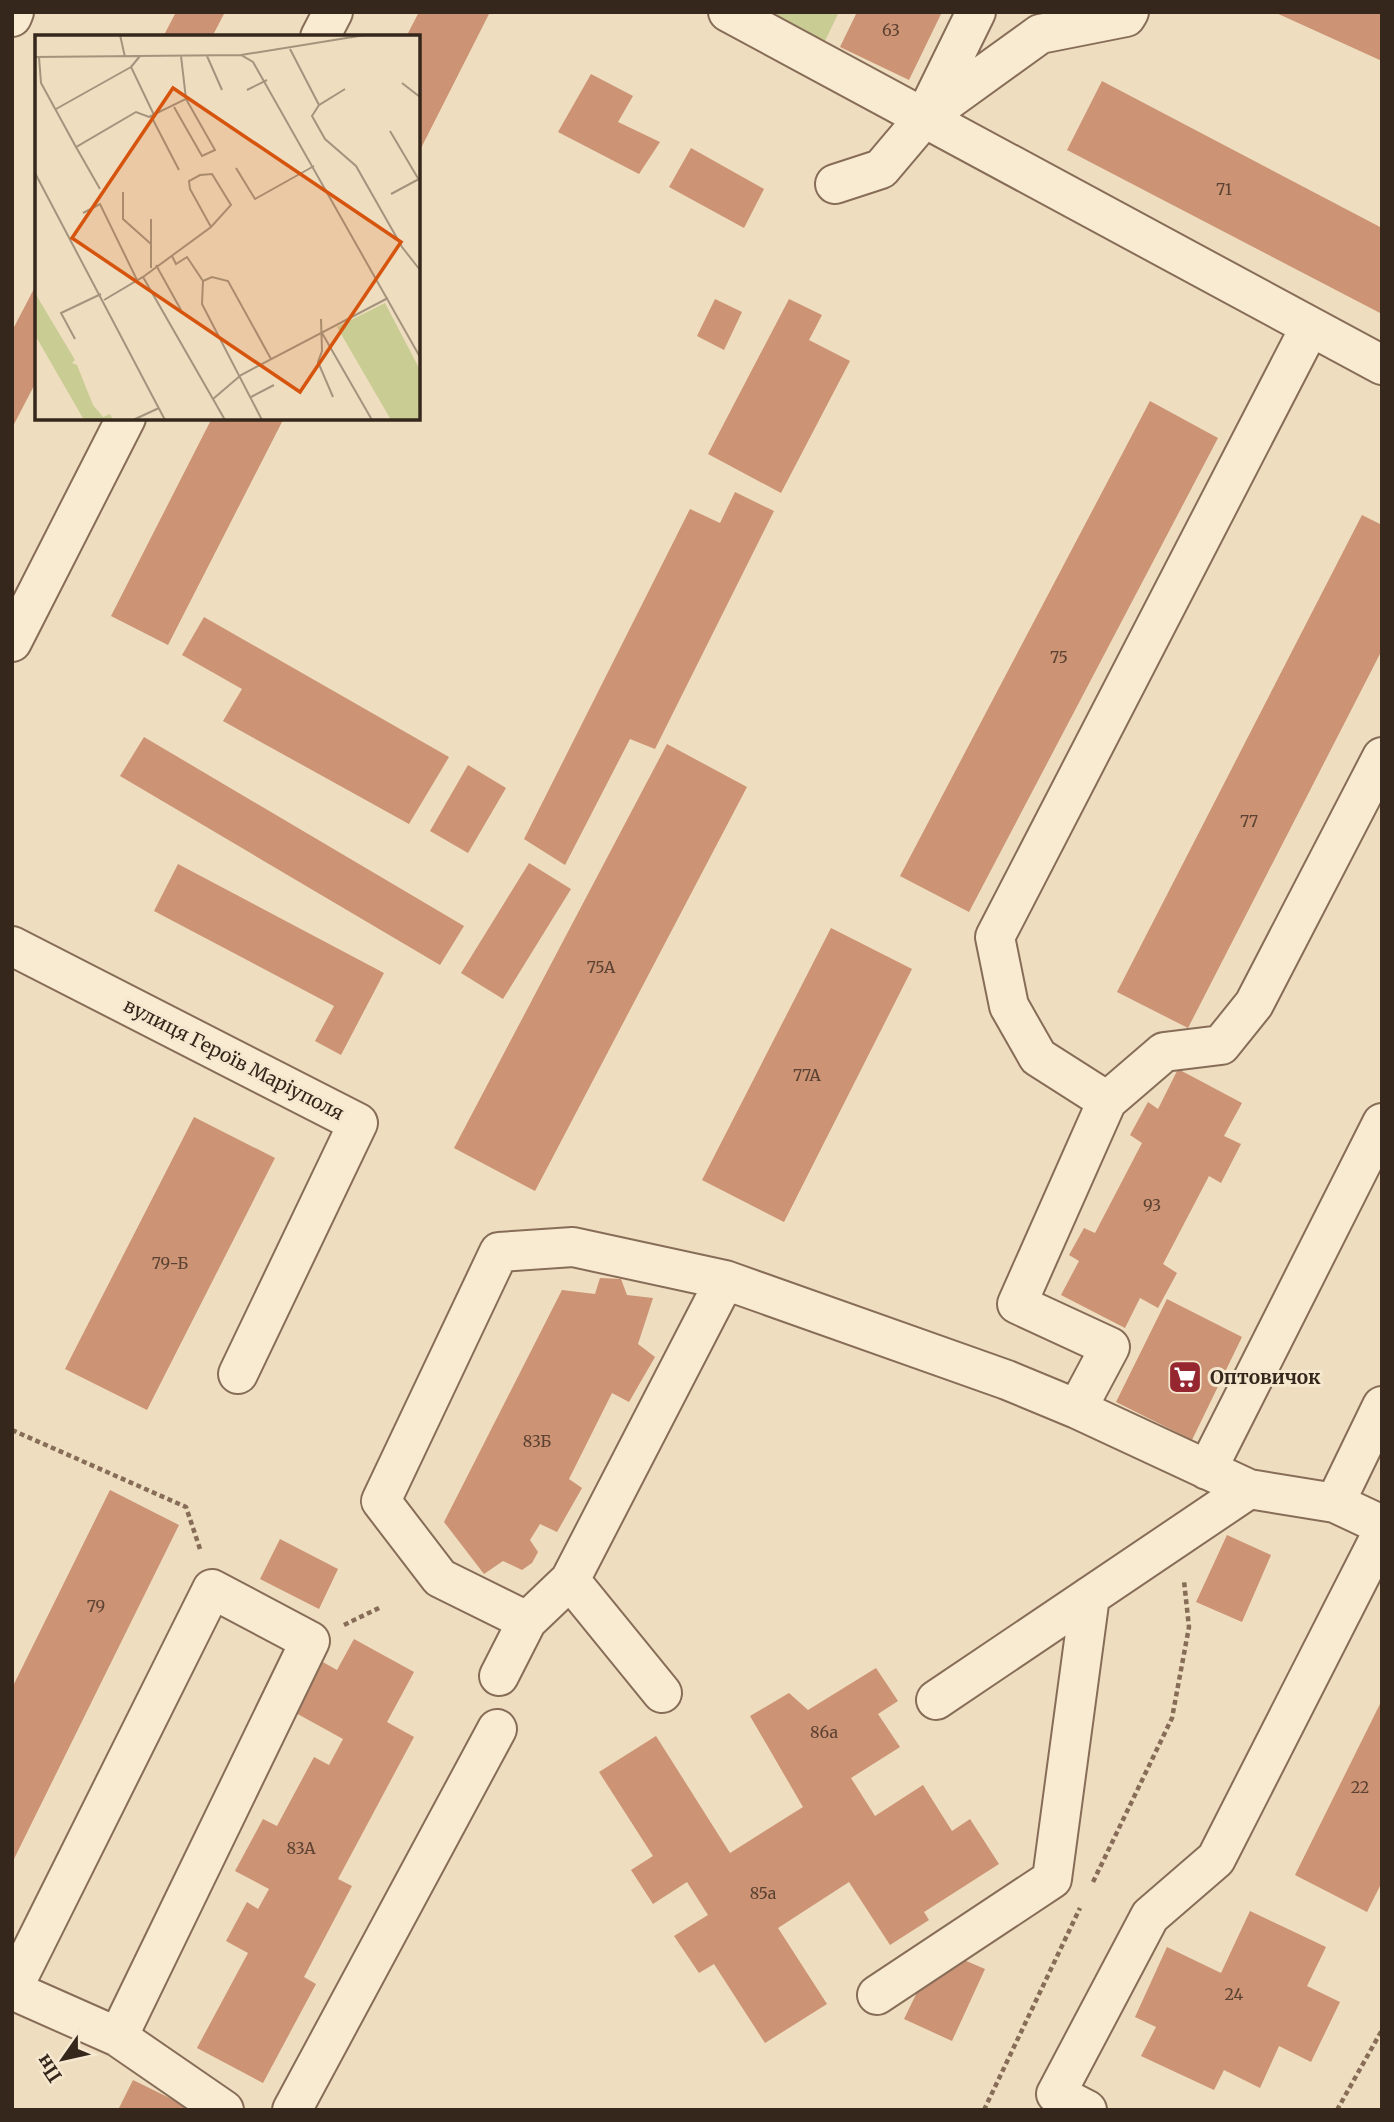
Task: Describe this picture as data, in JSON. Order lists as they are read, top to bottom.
{
  "streets": {
    "street": ["вулиця Героїв Маріуполя"]
  },
  "places": {
    "supermarket": ["Оптовичок"]
  },
  "house_numbers": [
    "63",
    "71",
    "75",
    "77",
    "75А",
    "77А",
    "93",
    "79-Б",
    "83Б",
    "79",
    "86а",
    "22",
    "83А",
    "85а",
    "24"
  ],
  "north": "bottom left"
}
